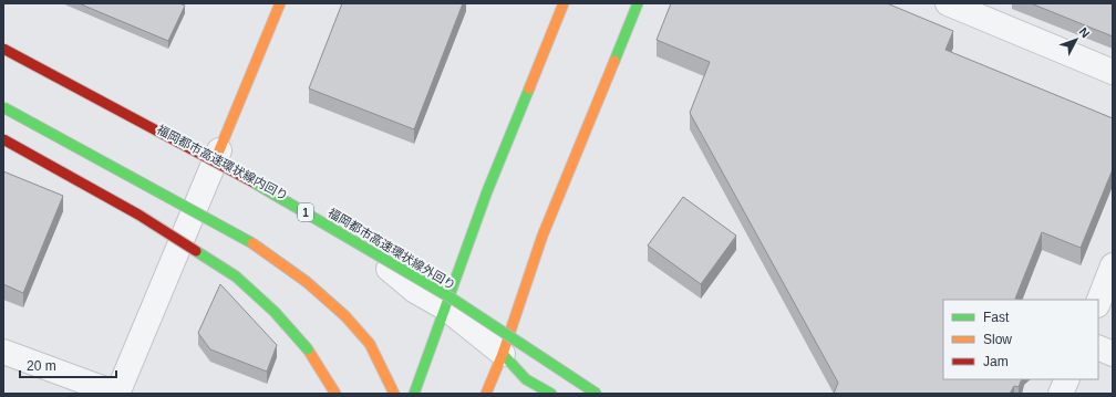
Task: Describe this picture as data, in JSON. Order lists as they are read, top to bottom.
{
  "streets": {
    "main road": ["福岡都市高速環状線内回り", "1", "福岡都市高速環状線外回り"]
  },
  "legend": ["Fast", "Slow", "Jam"],
  "scale_bar": "20 m",
  "north": "top right"
}
